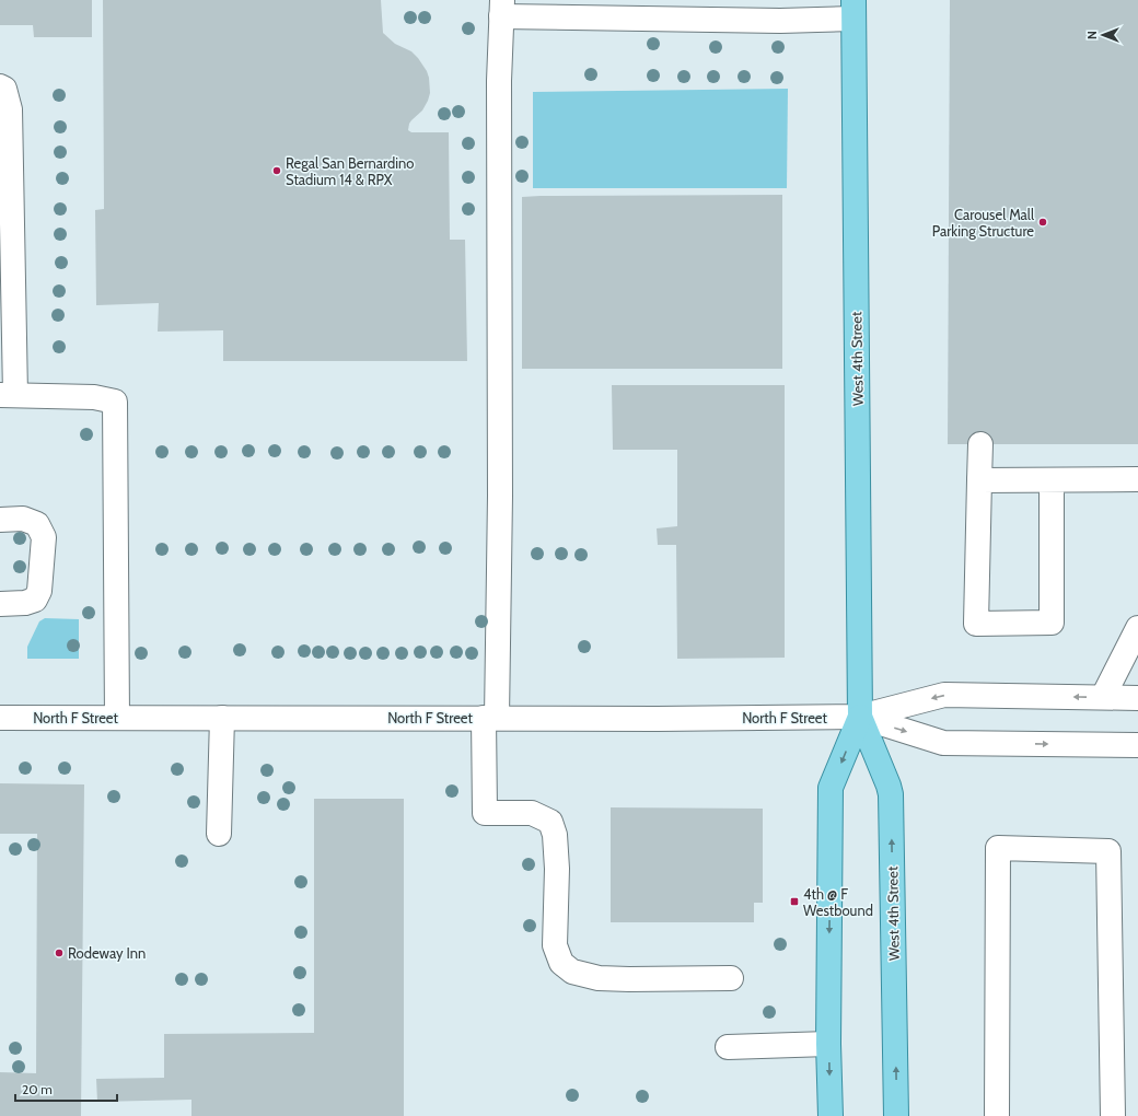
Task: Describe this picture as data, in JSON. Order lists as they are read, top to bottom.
{
  "streets": {
    "main road": ["West 4th Street"],
    "street": ["North F Street"]
  },
  "crossings": [
    ["West 4th Street", "North F Street"]
  ],
  "places": {
    "other": ["Regal San Bernardino Stadium 14 & RPX", "Carousel Mall Parking Structure", "Rodeway Inn"],
    "transit": ["4th @ F Westbound"]
  },
  "scale_bar": "20 m",
  "north": "left"
}
